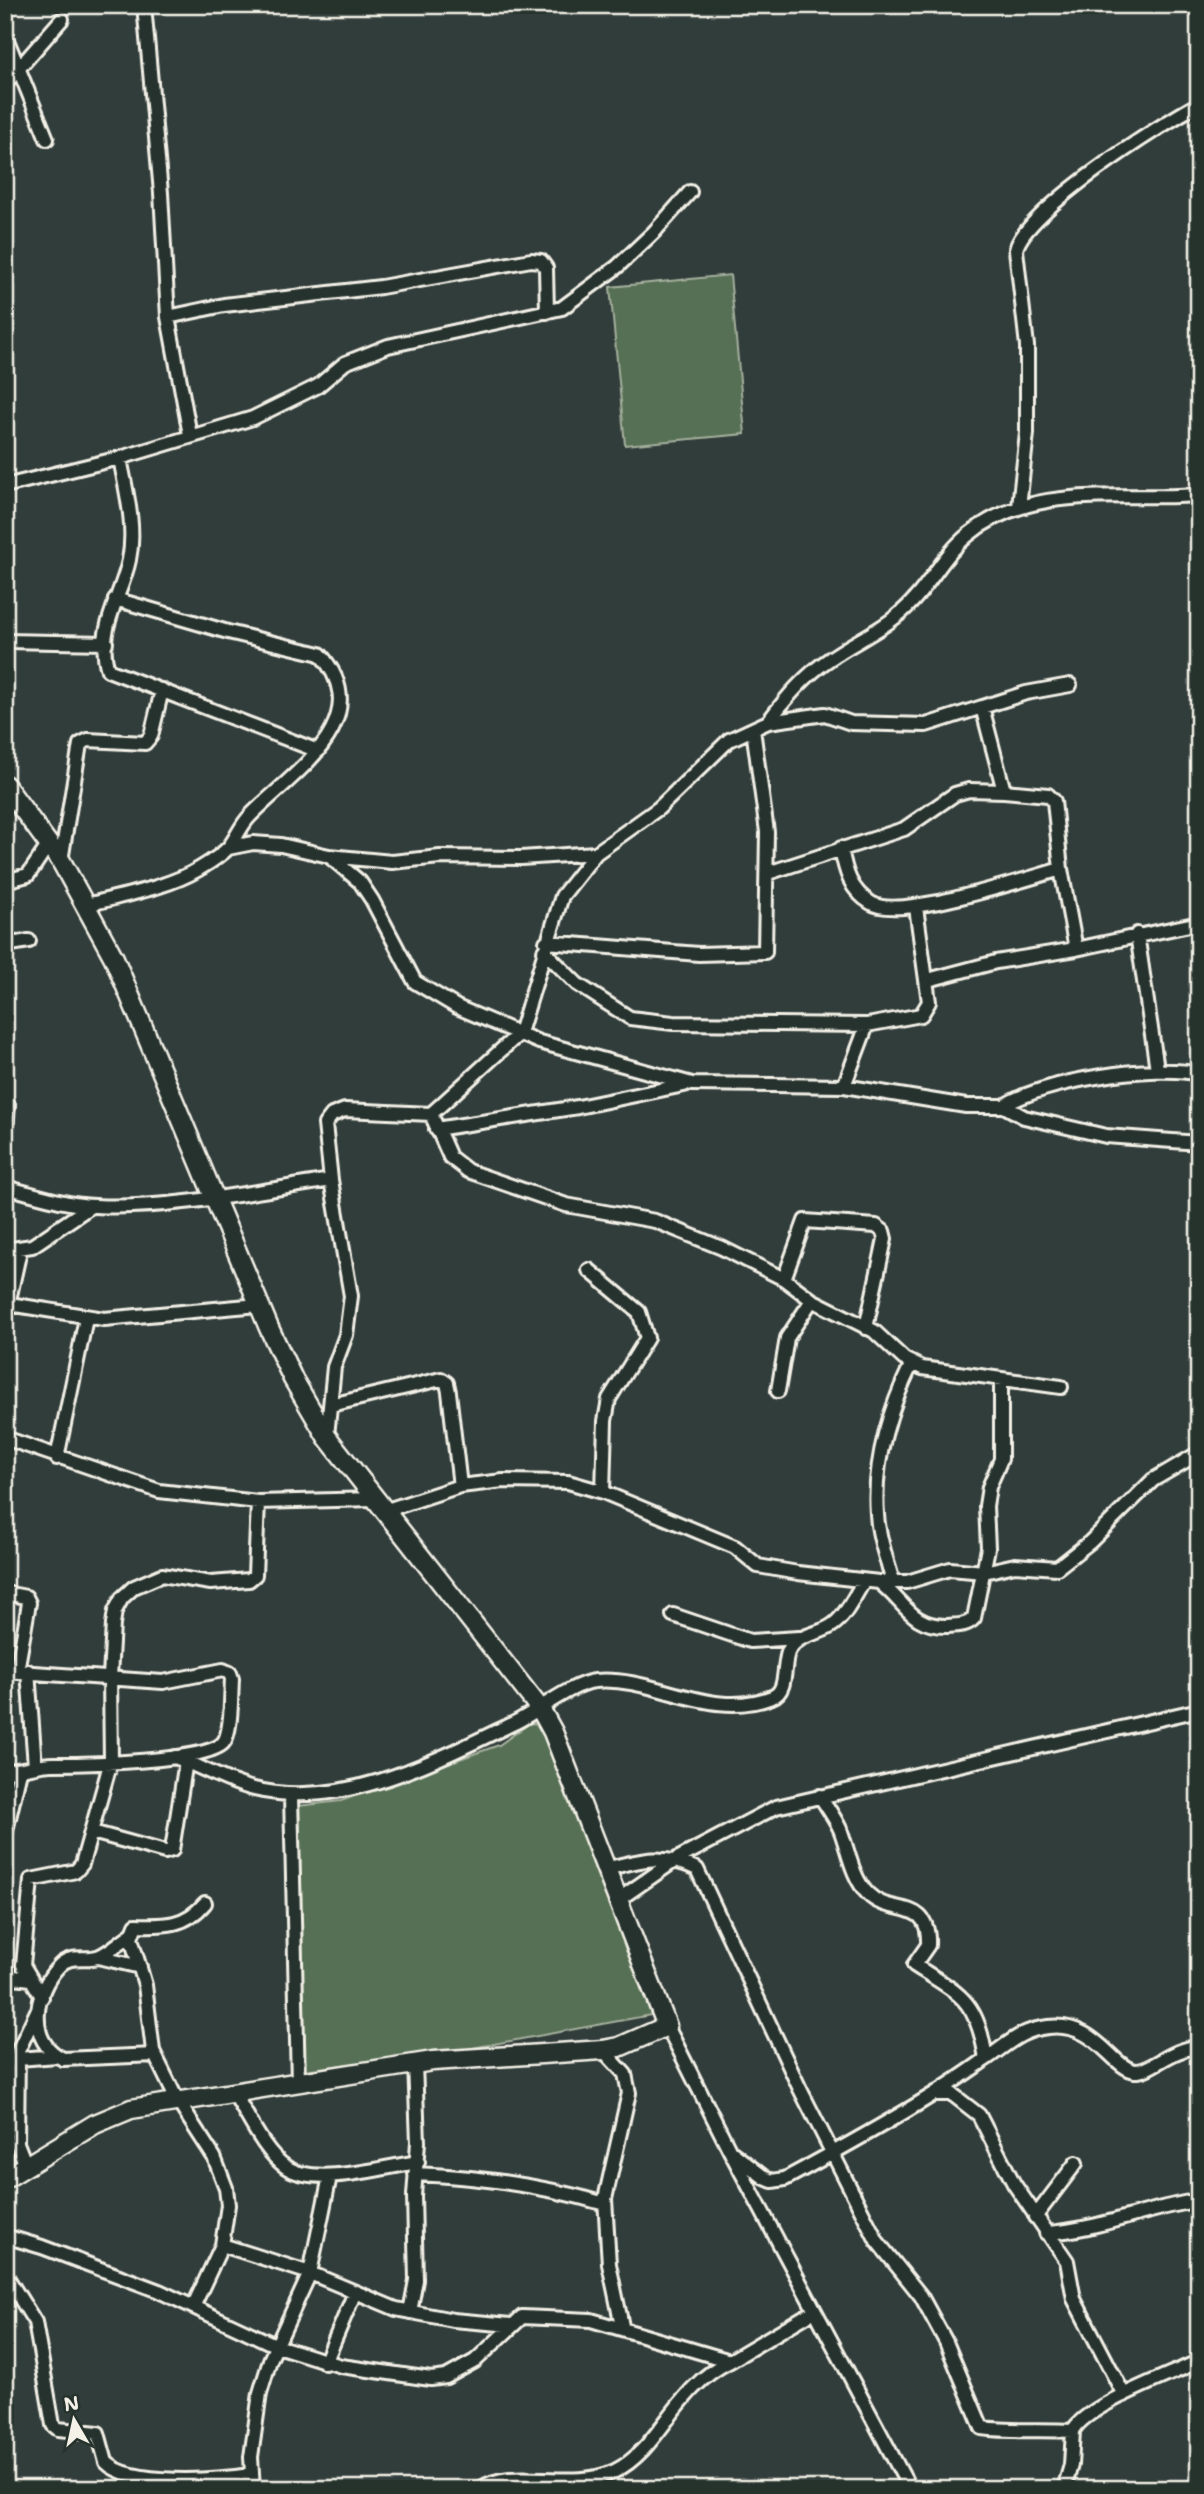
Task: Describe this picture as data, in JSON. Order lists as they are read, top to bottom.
{
  "north": "top"
}
